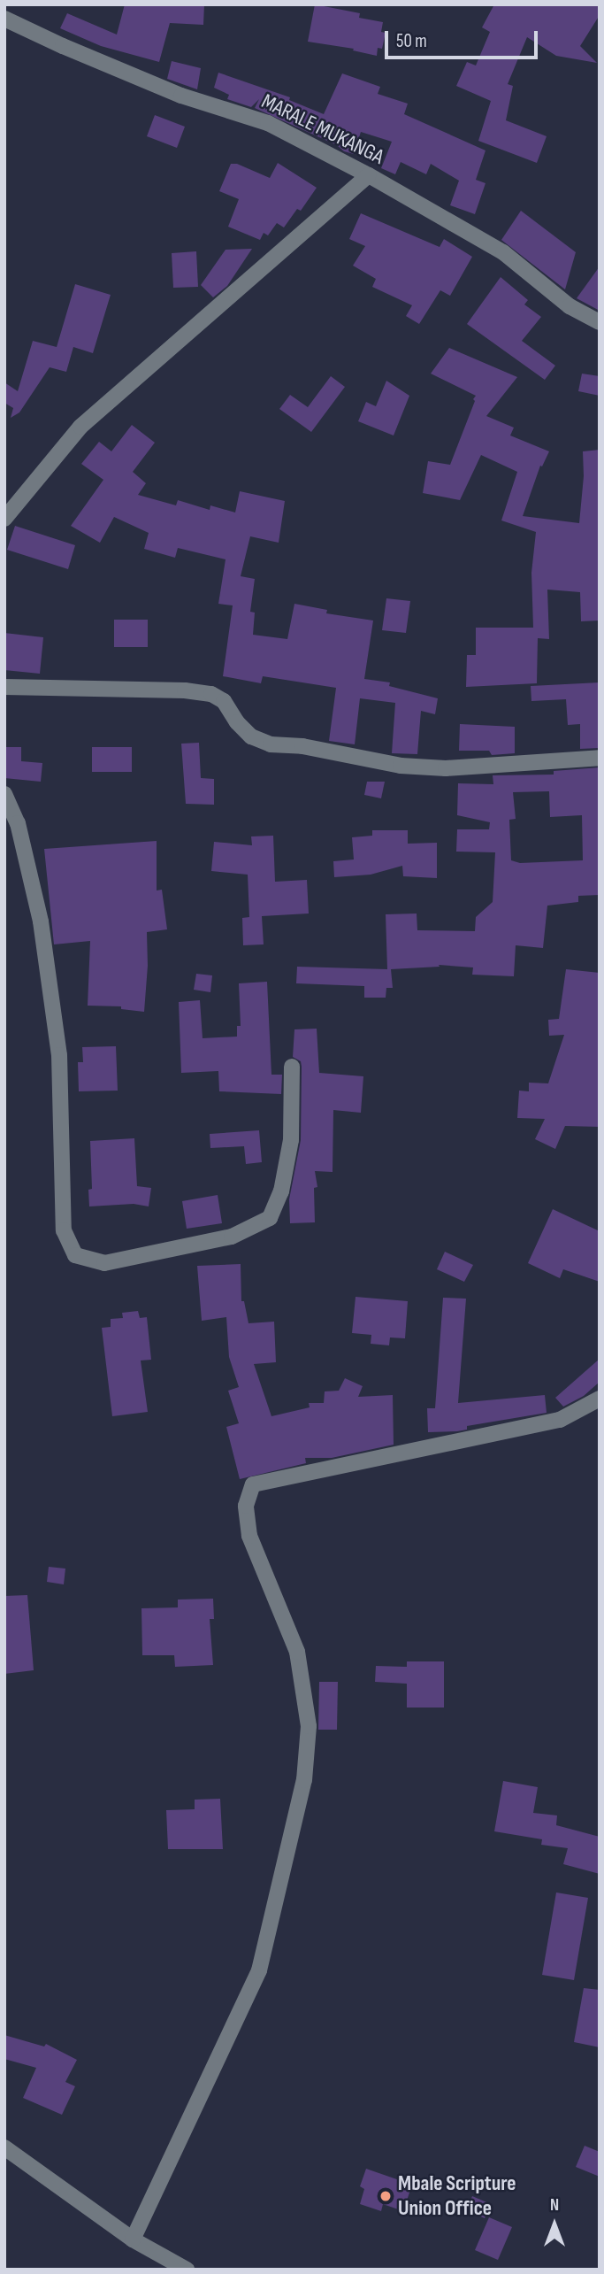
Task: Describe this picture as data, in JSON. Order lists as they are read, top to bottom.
{
  "streets": {
    "street": ["MARALE MUKANGA"]
  },
  "places": ["Mbale Scripture Union Office"],
  "scale_bar": "50 m",
  "north": "top"
}
